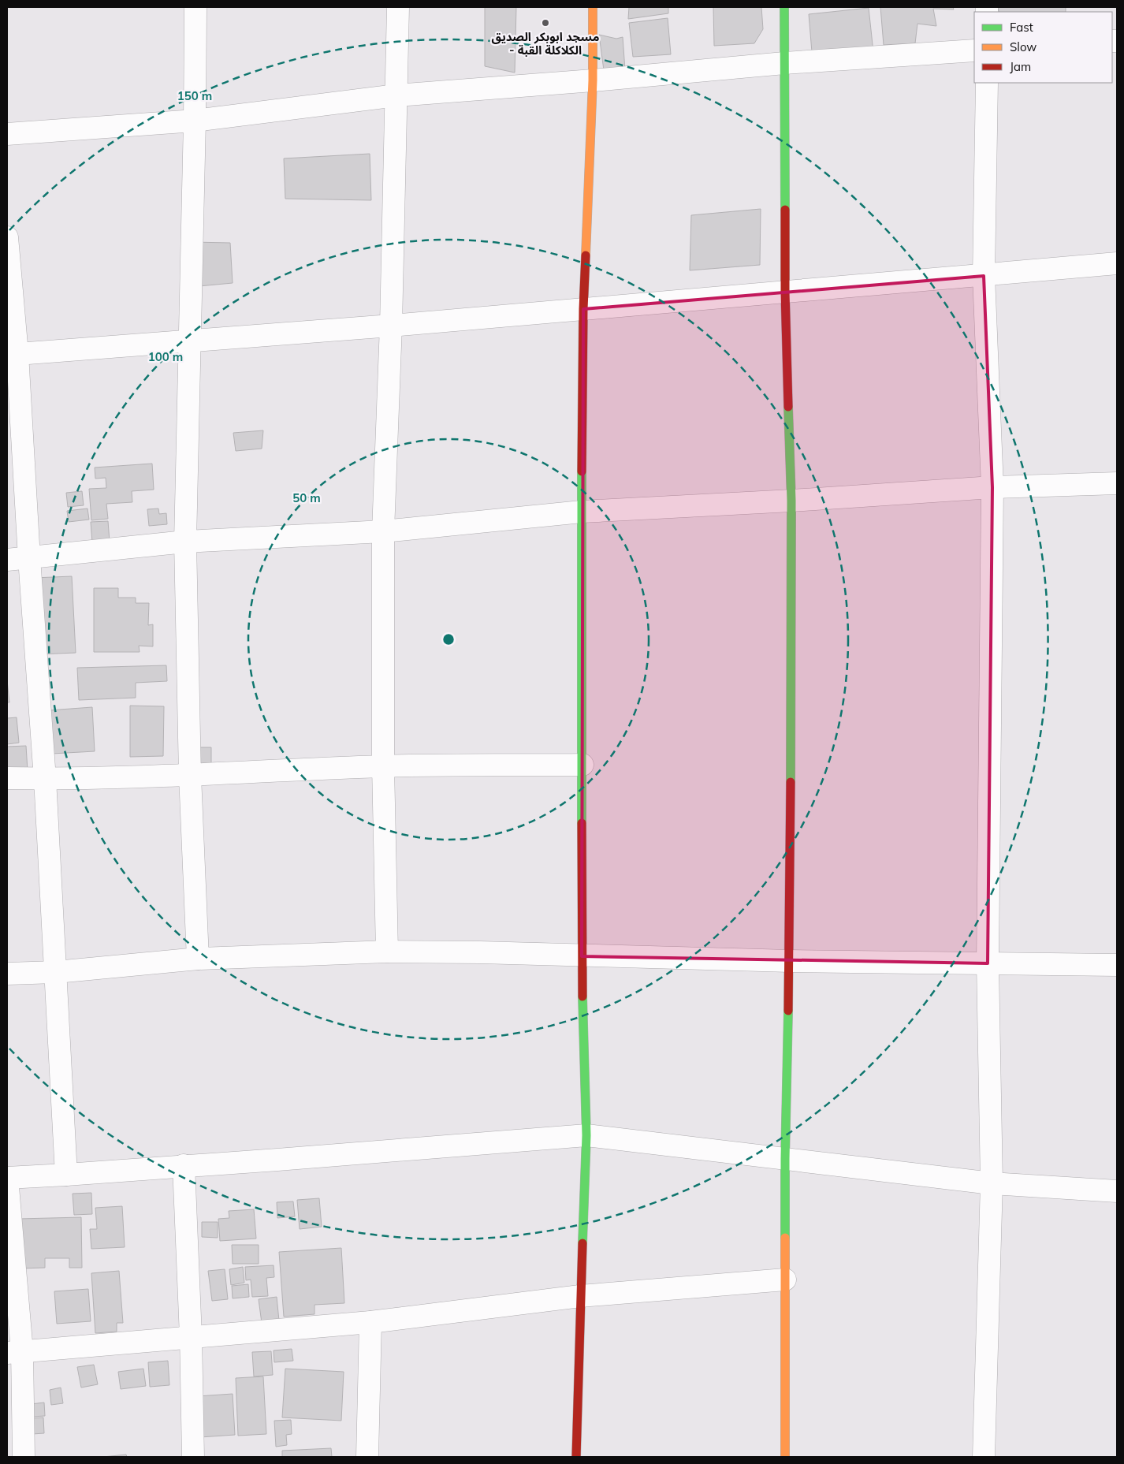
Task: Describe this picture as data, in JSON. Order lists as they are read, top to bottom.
{
  "places": ["مسجد ابوبكر الصديق - الكلاكلة القبة"],
  "legend": ["Fast", "Slow", "Jam"],
  "rings": ["150 m", "100 m", "50 m"]
}
